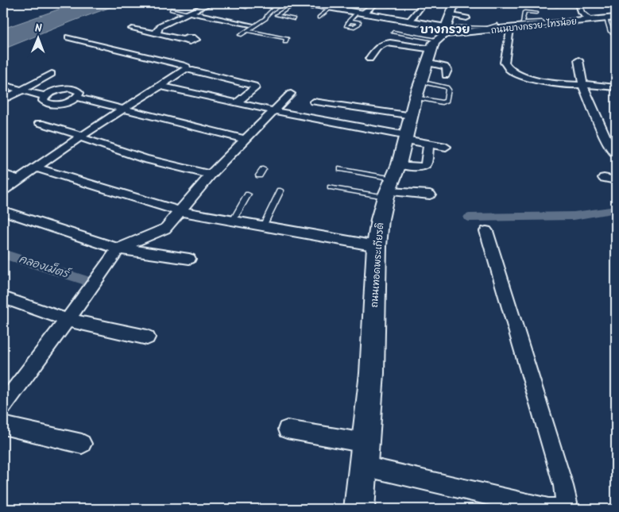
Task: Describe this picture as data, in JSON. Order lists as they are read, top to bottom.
{
  "streets": {
    "main road": ["ถนนบางกรวย-ไทรน้อย", "ถนนเทอดพระเกียรติ"]
  },
  "crossings": [
    ["ถนนบางกรวย-ไทรน้อย", "ถนนเทอดพระเกียรติ"]
  ],
  "districts": ["บางกรวย"],
  "water": ["คลองเม็ตร์"],
  "north": "top"
}
